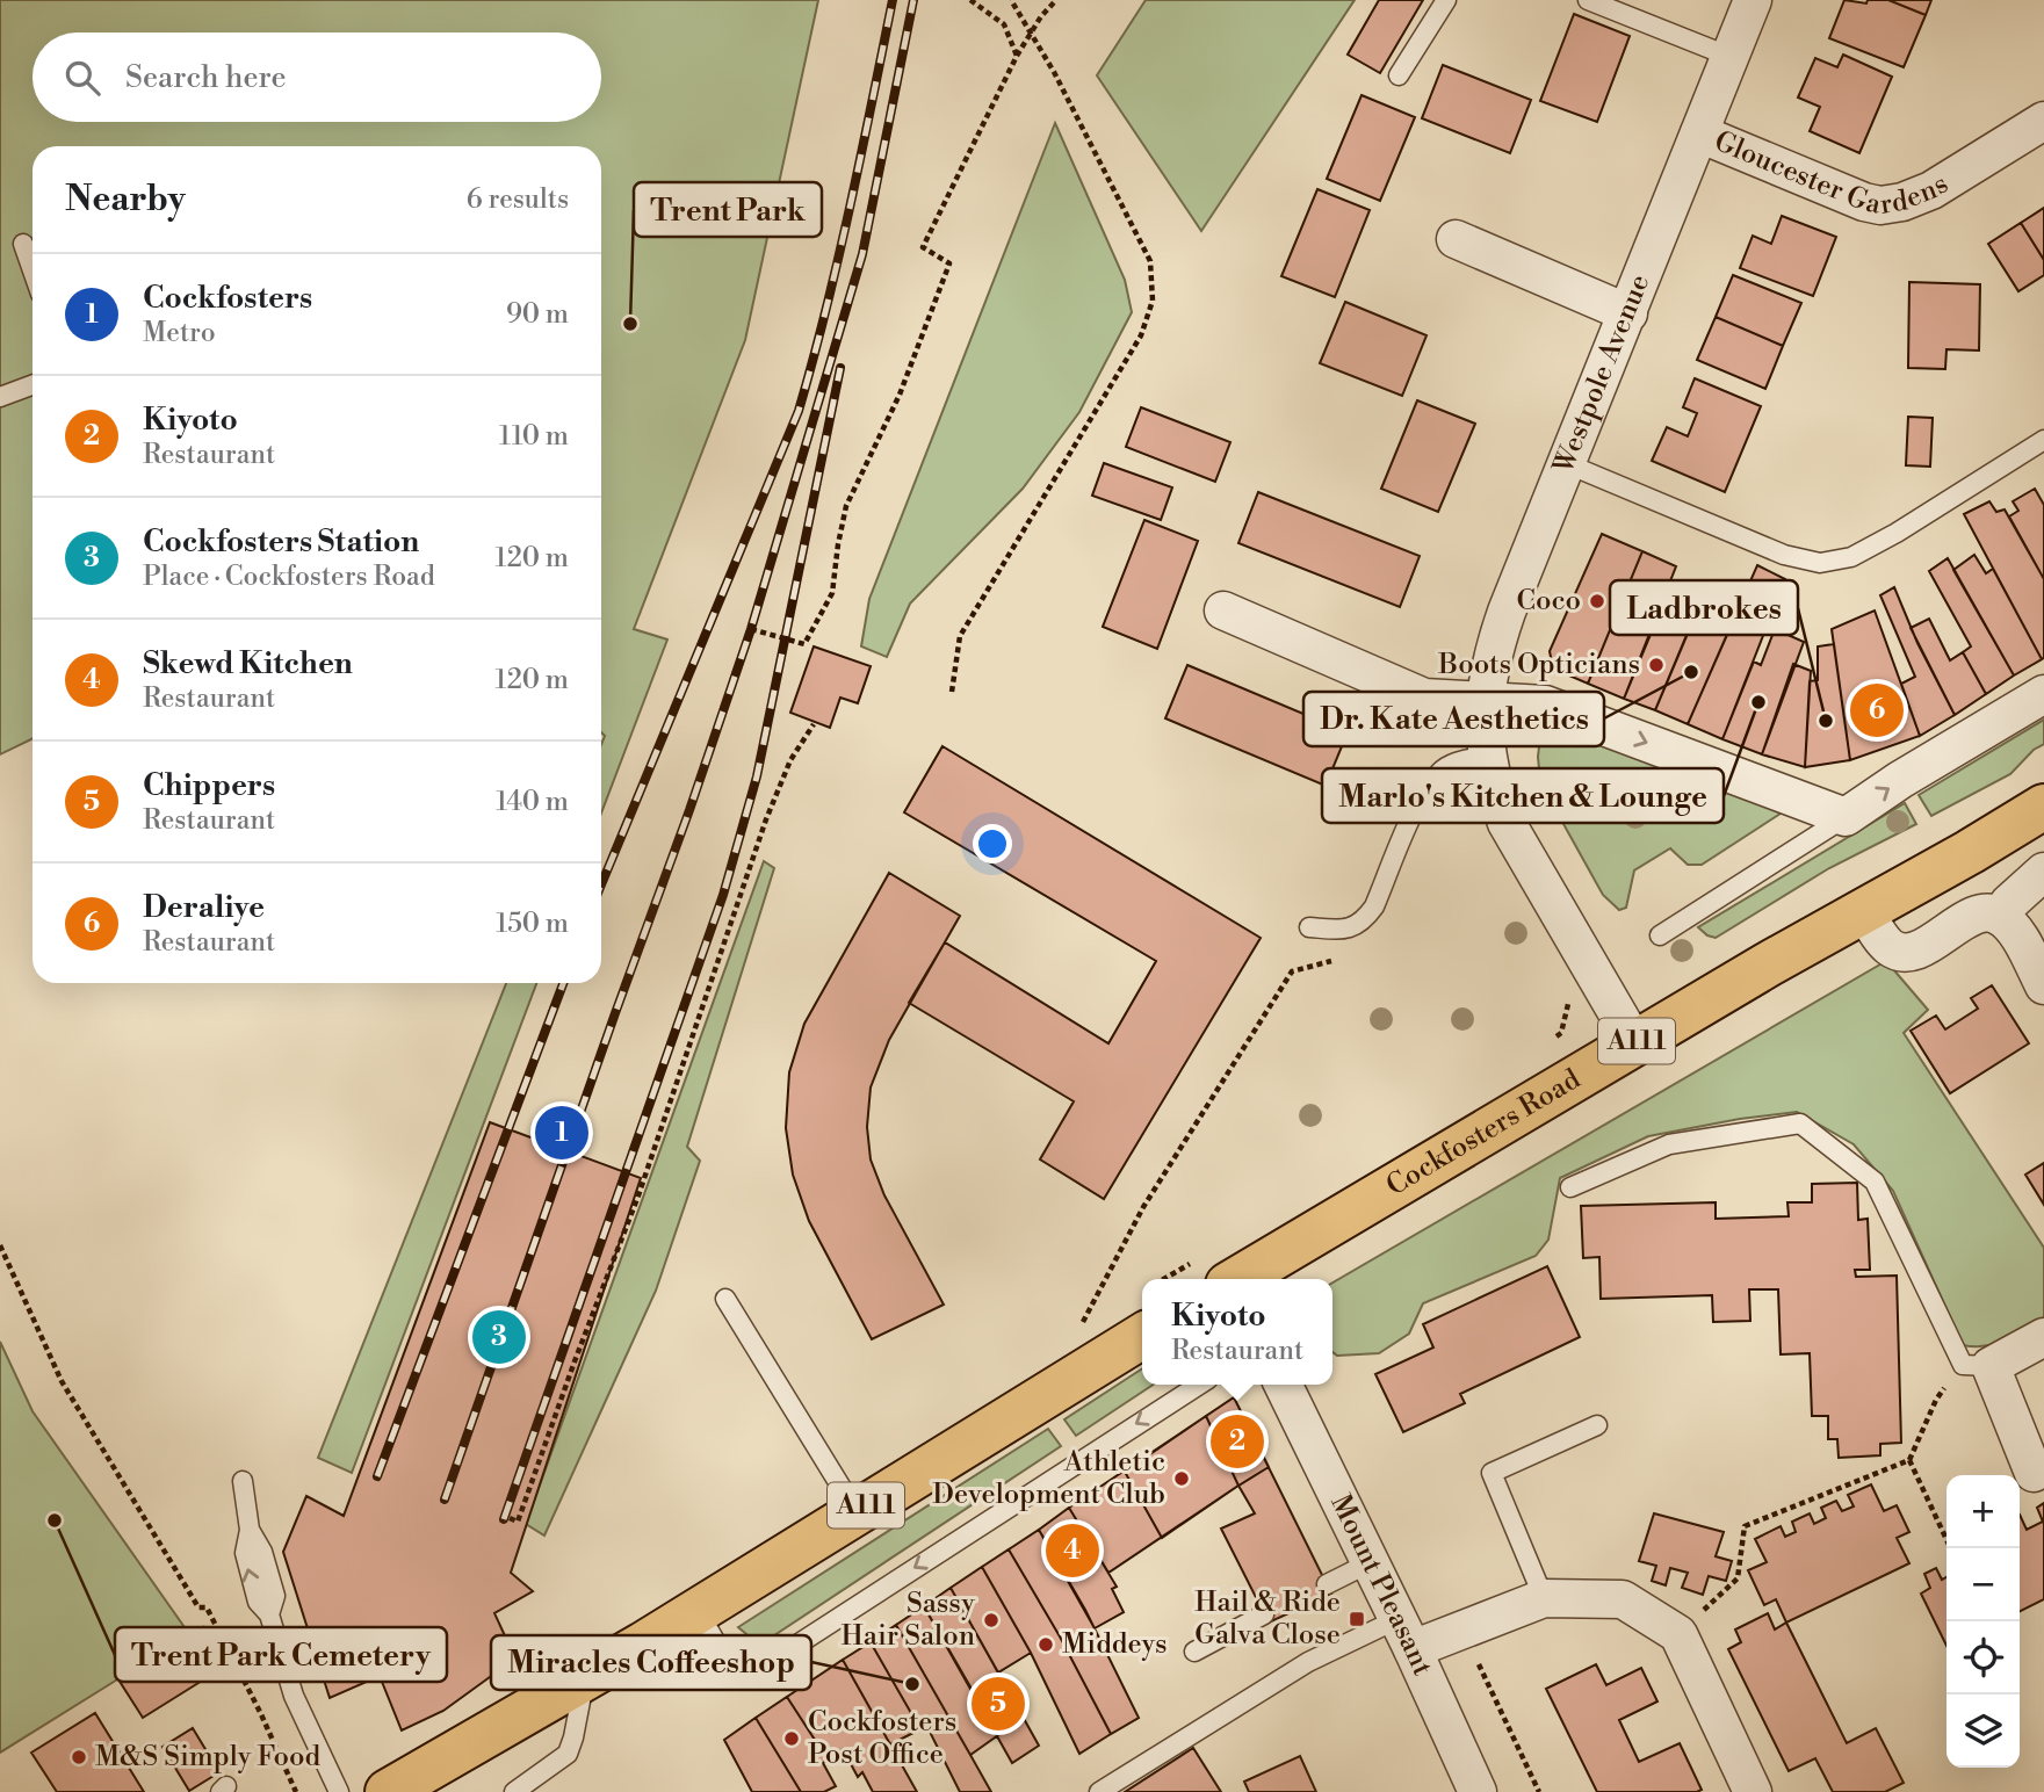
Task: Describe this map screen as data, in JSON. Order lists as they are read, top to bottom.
{
  "streets": {
    "main road": ["A111", "Cockfosters Road"],
    "street": ["Gloucester Gardens", "Westpole Avenue", "Mount Pleasant"]
  },
  "crossings": [
    ["Gloucester Gardens", "Westpole Avenue"],
    ["Westpole Avenue", "Cockfosters Road"]
  ],
  "places": {
    "other": [
      "Trent Park",
      "Coco",
      "Boots Opticians",
      "Dr. Kate Aesthetics",
      "Marlo's Kitchen & Lounge",
      "Ladbrokes",
      "Athletic Development Club",
      "Trent Park Cemetery",
      "Sassy Hair Salon",
      "Middeys",
      "Miracles Coffeeshop",
      "Cockfosters Post Office",
      "M&S Simply Food"
    ],
    "transit": ["Hail & Ride Galva Close"]
  },
  "page": {
    "search": "Search here",
    "heading": ["Nearby", "6 results"],
    "list": [
      {
        "mark": "1",
        "name": "Cockfosters",
        "note": "Metro",
        "value": "90 m"
      },
      {
        "mark": "2",
        "name": "Kiyoto",
        "note": "Restaurant",
        "value": "110 m"
      },
      {
        "mark": "3",
        "name": "Cockfosters Station",
        "note": "Place · Cockfosters Road",
        "value": "120 m"
      },
      {
        "mark": "4",
        "name": "Skewd Kitchen",
        "note": "Restaurant",
        "value": "120 m"
      },
      {
        "mark": "5",
        "name": "Chippers",
        "note": "Restaurant",
        "value": "140 m"
      },
      {
        "mark": "6",
        "name": "Deraliye",
        "note": "Restaurant",
        "value": "150 m"
      }
    ],
    "pins": [
      "6",
      "1",
      "3",
      "2",
      "4",
      "5"
    ],
    "popup": ["Kiyoto", "Restaurant"],
    "map_buttons": ["+", "−"]
  }
}
